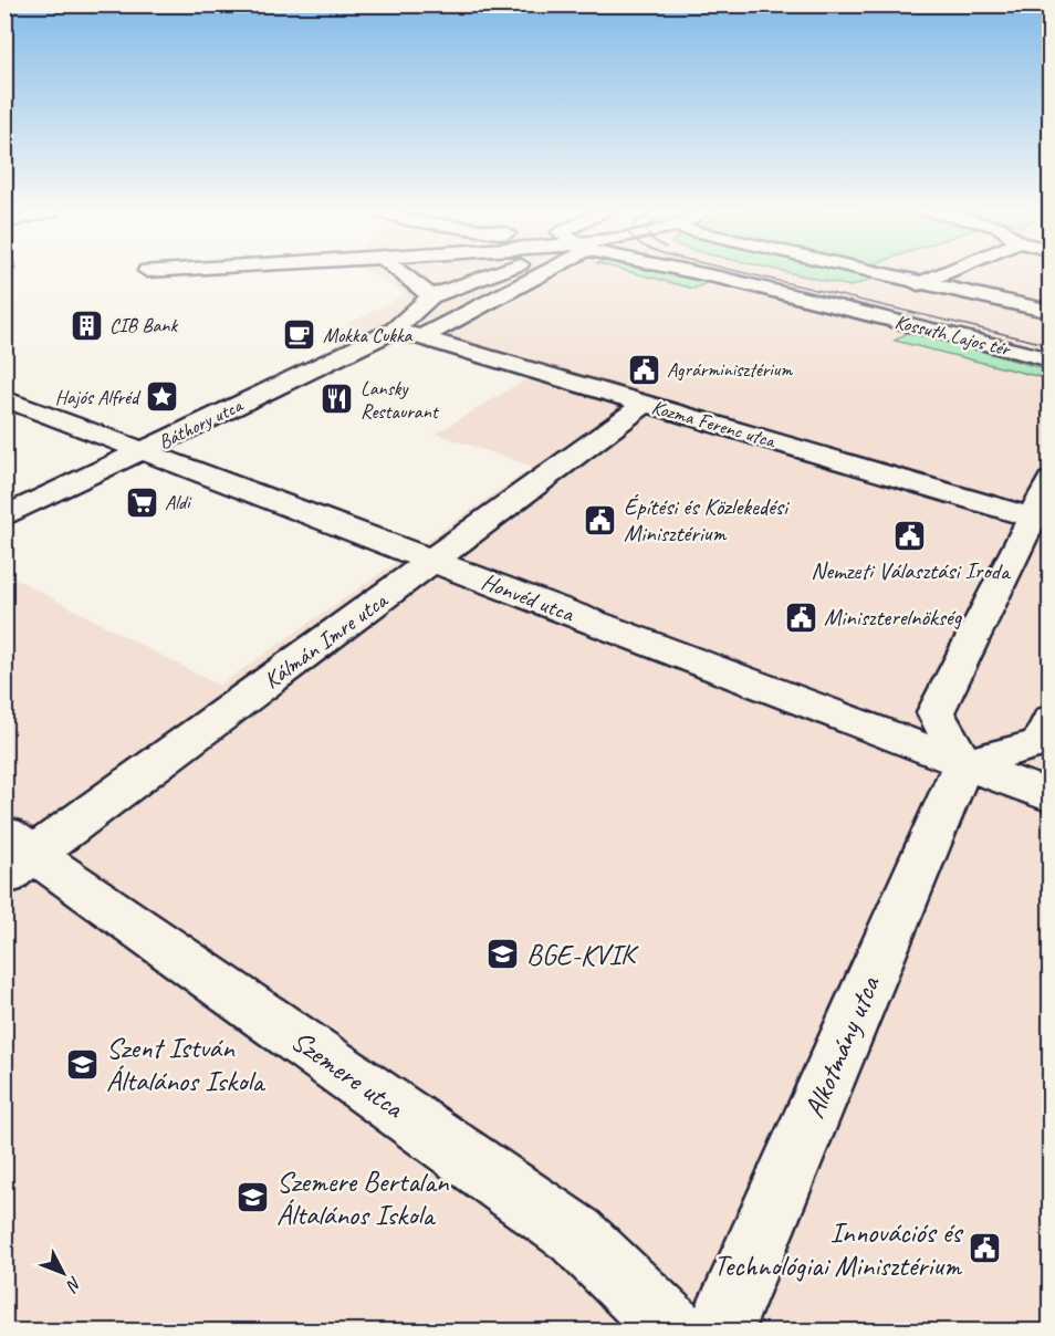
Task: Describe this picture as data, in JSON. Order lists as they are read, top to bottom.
{
  "streets": {
    "street": [
      "Kossuth Lajos tér",
      "Báthory utca",
      "Kozma Ferenc utca",
      "Honvéd utca",
      "Kálmán Imre utca",
      "Alkotmány utca",
      "Szemere utca"
    ]
  },
  "crossings": [
    ["Báthory utca", "Kozma Ferenc utca"],
    ["Báthory utca", "Honvéd utca"],
    ["Kozma Ferenc utca", "Kálmán Imre utca"],
    ["Honvéd utca", "Kálmán Imre utca"],
    ["Honvéd utca", "Alkotmány utca"],
    ["Kálmán Imre utca", "Szemere utca"]
  ],
  "places": {
    "building": ["CIB Bank"],
    "cafe": ["Mokka Cukka"],
    "public building": [
      "Agrárminisztérium",
      "Építési és Közlekedési Minisztérium",
      "Nemzeti Választási Iroda",
      "Miniszterelnökség",
      "Innovációs és Technológiai Minisztérium"
    ],
    "place": ["Hajós Alfréd"],
    "restaurant": ["Lansky Restaurant"],
    "supermarket": ["Aldi"],
    "school or university": ["BGE-KVIK", "Szent István Általános Iskola", "Szemere Bertalan Általános Iskola"]
  },
  "north": "bottom right"
}
